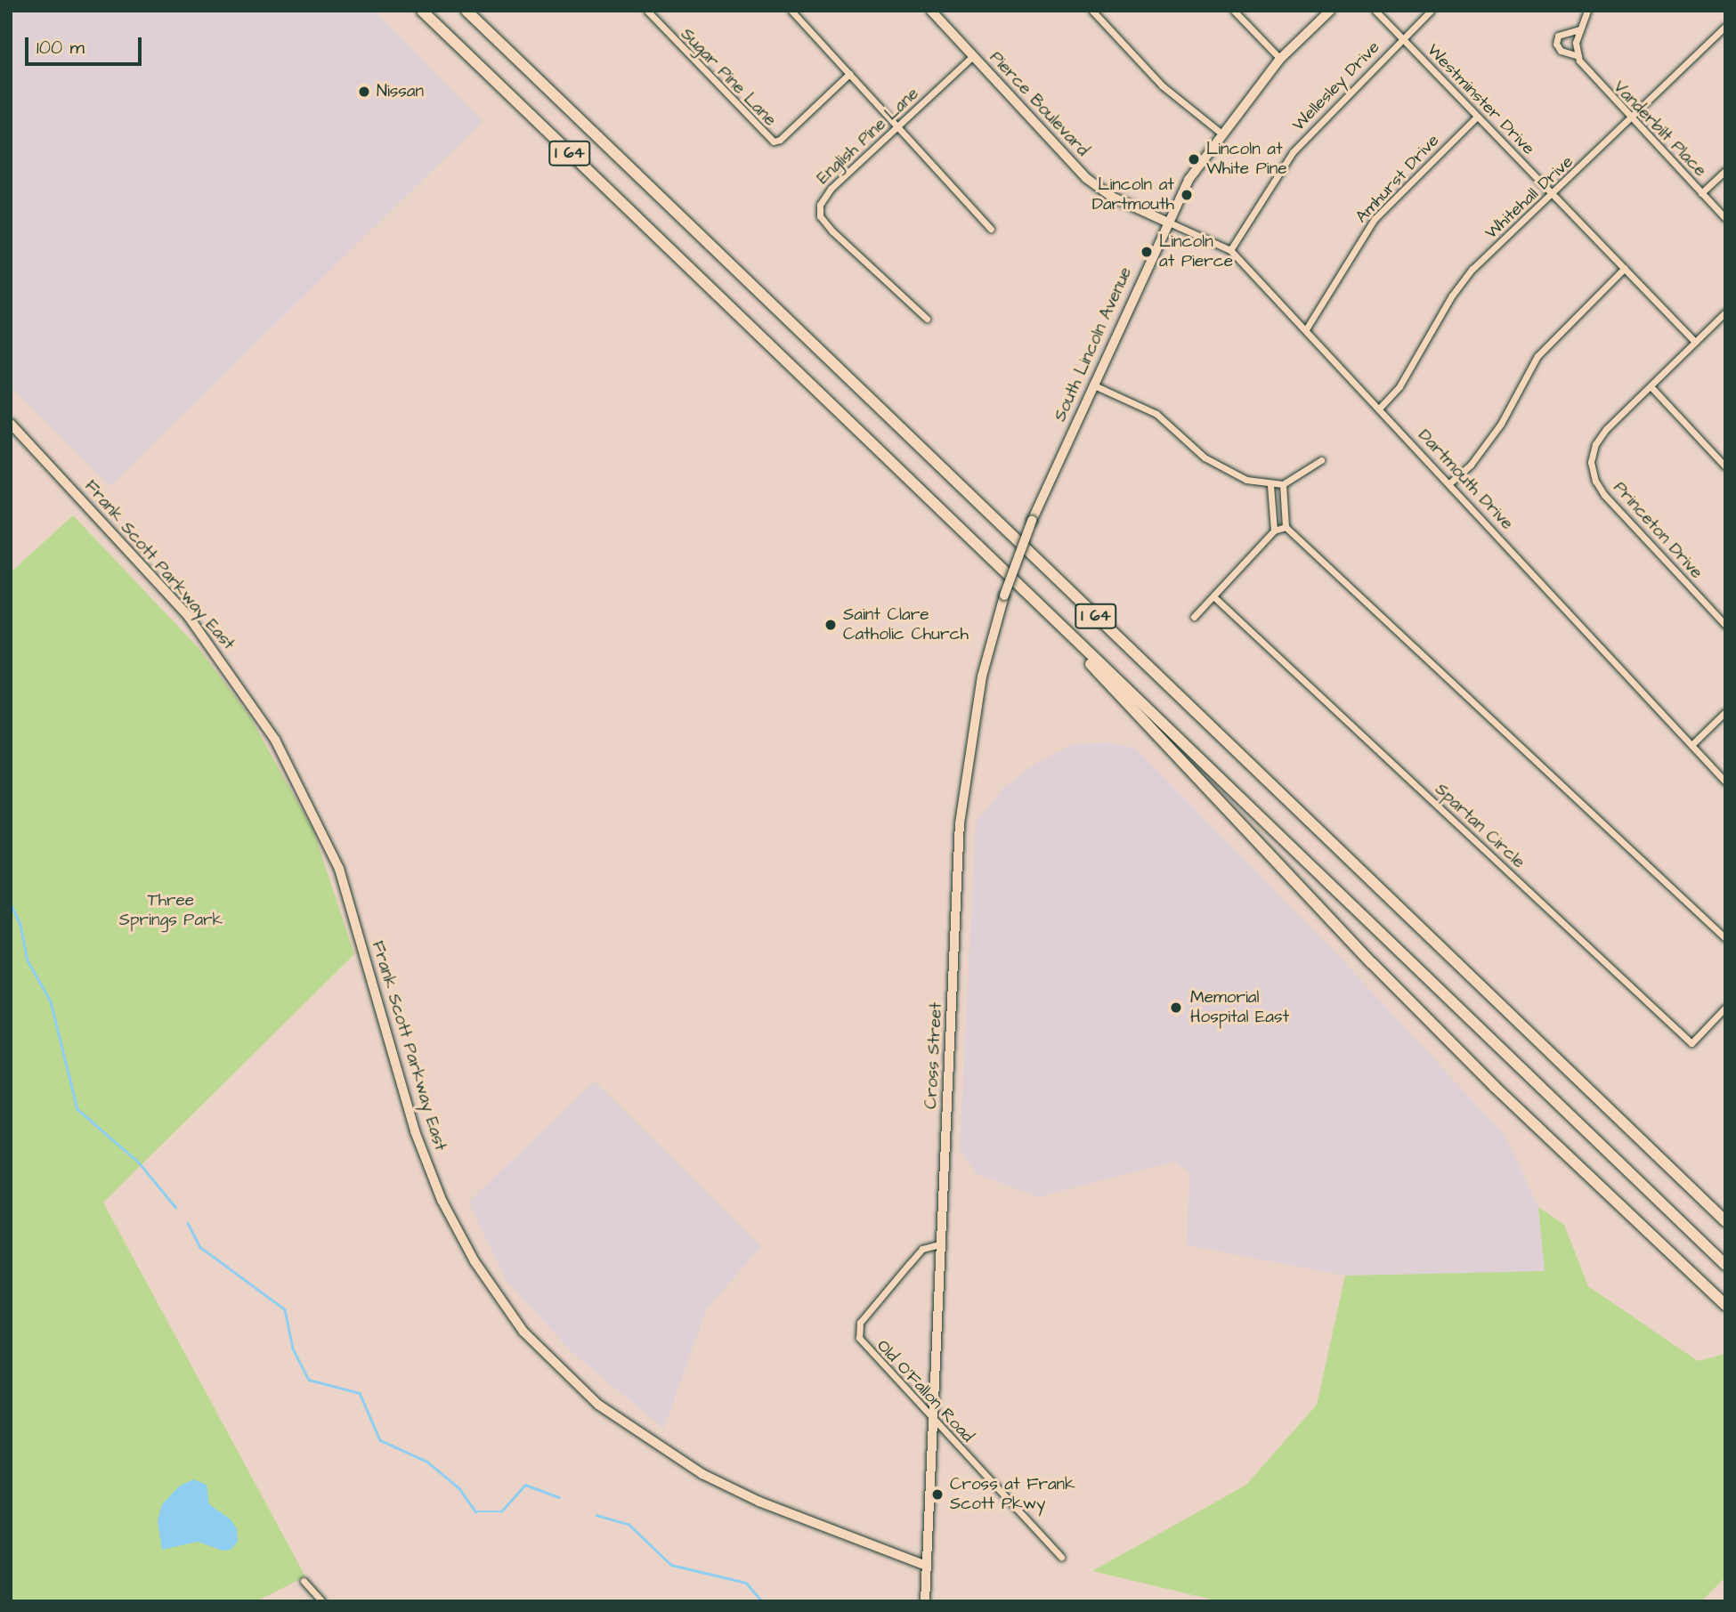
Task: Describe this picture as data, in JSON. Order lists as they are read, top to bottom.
{
  "streets": {
    "highway": ["I 64"],
    "main road": [
      "Pierce Boulevard",
      "South Lincoln Avenue",
      "Frank Scott Parkway East",
      "Cross Street"
    ],
    "street": [
      "Sugar Pine Lane",
      "Wellesley Drive",
      "Westminster Drive",
      "Vanderbilt Place",
      "English Pine Lane",
      "Amhurst Drive",
      "Whitehall Drive",
      "Dartmouth Drive",
      "Princeton Drive",
      "Spartan Circle",
      "Old O'Fallon Road"
    ]
  },
  "crossings": [
    ["Wellesley Drive", "Westminster Drive"],
    ["Wellesley Drive", "Dartmouth Drive"],
    ["Westminster Drive", "Amhurst Drive"],
    ["Westminster Drive", "Whitehall Drive"],
    ["Westminster Drive", "Princeton Drive"],
    ["Pierce Boulevard", "English Pine Lane"],
    ["Pierce Boulevard", "South Lincoln Avenue"],
    ["Pierce Boulevard", "Dartmouth Drive"],
    ["Vanderbilt Place", "Whitehall Drive"],
    ["Amhurst Drive", "Dartmouth Drive"],
    ["Whitehall Drive", "Dartmouth Drive"],
    ["South Lincoln Avenue", "Dartmouth Drive"],
    ["South Lincoln Avenue", "Cross Street"],
    ["Frank Scott Parkway East", "Cross Street"],
    ["Cross Street", "Old O'Fallon Road"]
  ],
  "parks": ["Three Springs Park"],
  "places": [
    "Nissan",
    "Lincoln at White Pine",
    "Lincoln at Dartmouth",
    "Lincoln at Pierce",
    "Saint Clare Catholic Church",
    "Memorial Hospital East",
    "Cross at Frank Scott Pkwy"
  ],
  "scale_bar": "100 m"
}
